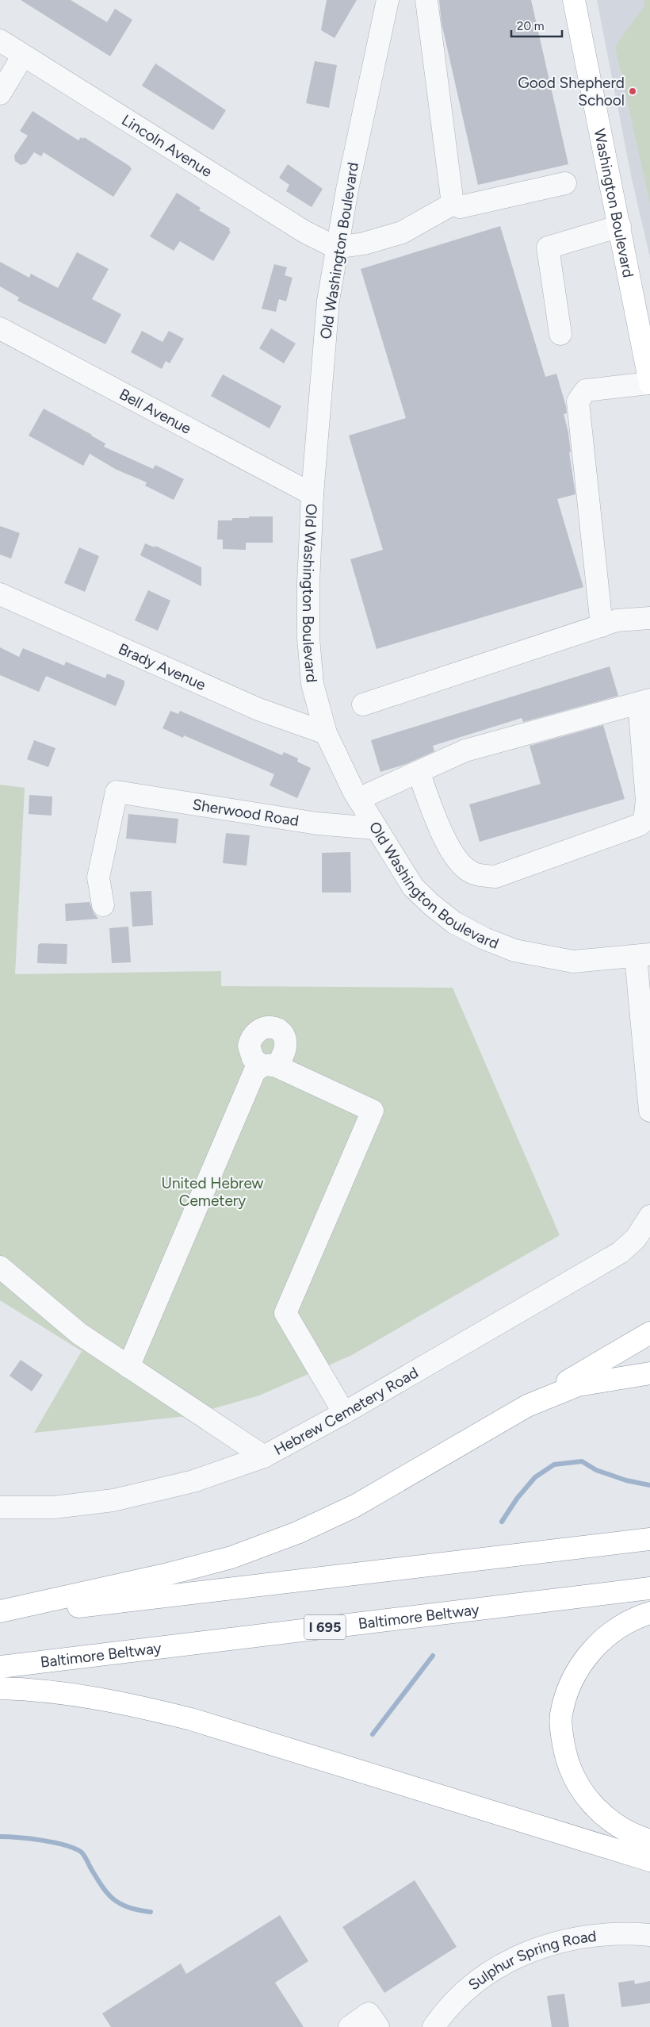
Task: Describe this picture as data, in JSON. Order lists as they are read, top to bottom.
{
  "streets": {
    "main road": ["Washington Boulevard", "Baltimore Beltway", "I 695"],
    "street": [
      "Lincoln Avenue",
      "Old Washington Boulevard",
      "Bell Avenue",
      "Brady Avenue",
      "Sherwood Road",
      "Hebrew Cemetery Road",
      "Sulphur Spring Road"
    ]
  },
  "crossings": [
    ["Lincoln Avenue", "Old Washington Boulevard"],
    ["Old Washington Boulevard", "Bell Avenue"],
    ["Old Washington Boulevard", "Brady Avenue"],
    ["Old Washington Boulevard", "Sherwood Road"]
  ],
  "parks": ["United Hebrew Cemetery"],
  "places": ["Good Shepherd School"],
  "scale_bar": "20 m"
}
